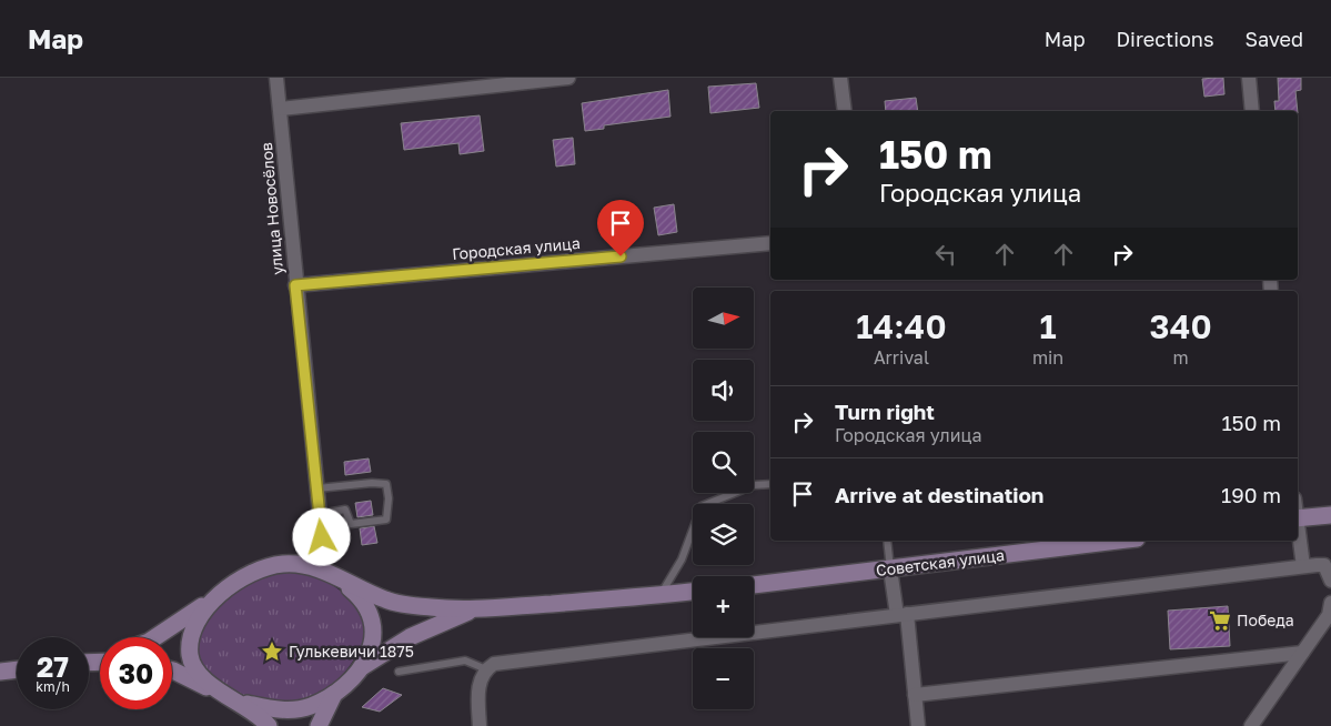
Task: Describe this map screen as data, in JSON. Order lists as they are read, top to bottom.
{
  "streets": {
    "main road": ["Советская улица"],
    "street": ["улица Новосёлов", "Городская улица"]
  },
  "crossings": [
    ["улица Новосёлов", "Городская улица"]
  ],
  "places": {
    "supermarket": ["Победа"],
    "place": ["Гулькевичи 1875"]
  },
  "north": "right",
  "page": {
    "header": "Map",
    "nav": ["Map", "Directions", "Saved"],
    "turn": ["150 m", "Городская улица"],
    "map_buttons": ["+", "−"],
    "eta": [
      "14:40",
      "Arrival",
      "1",
      "min",
      "340",
      "m"
    ],
    "list": [
      {
        "name": "Turn right",
        "note": "Городская улица",
        "value": "150 m"
      },
      {
        "name": "Arrive at destination",
        "value": "190 m"
      }
    ],
    "speed": "27 km/h",
    "limit": "30"
  }
}
